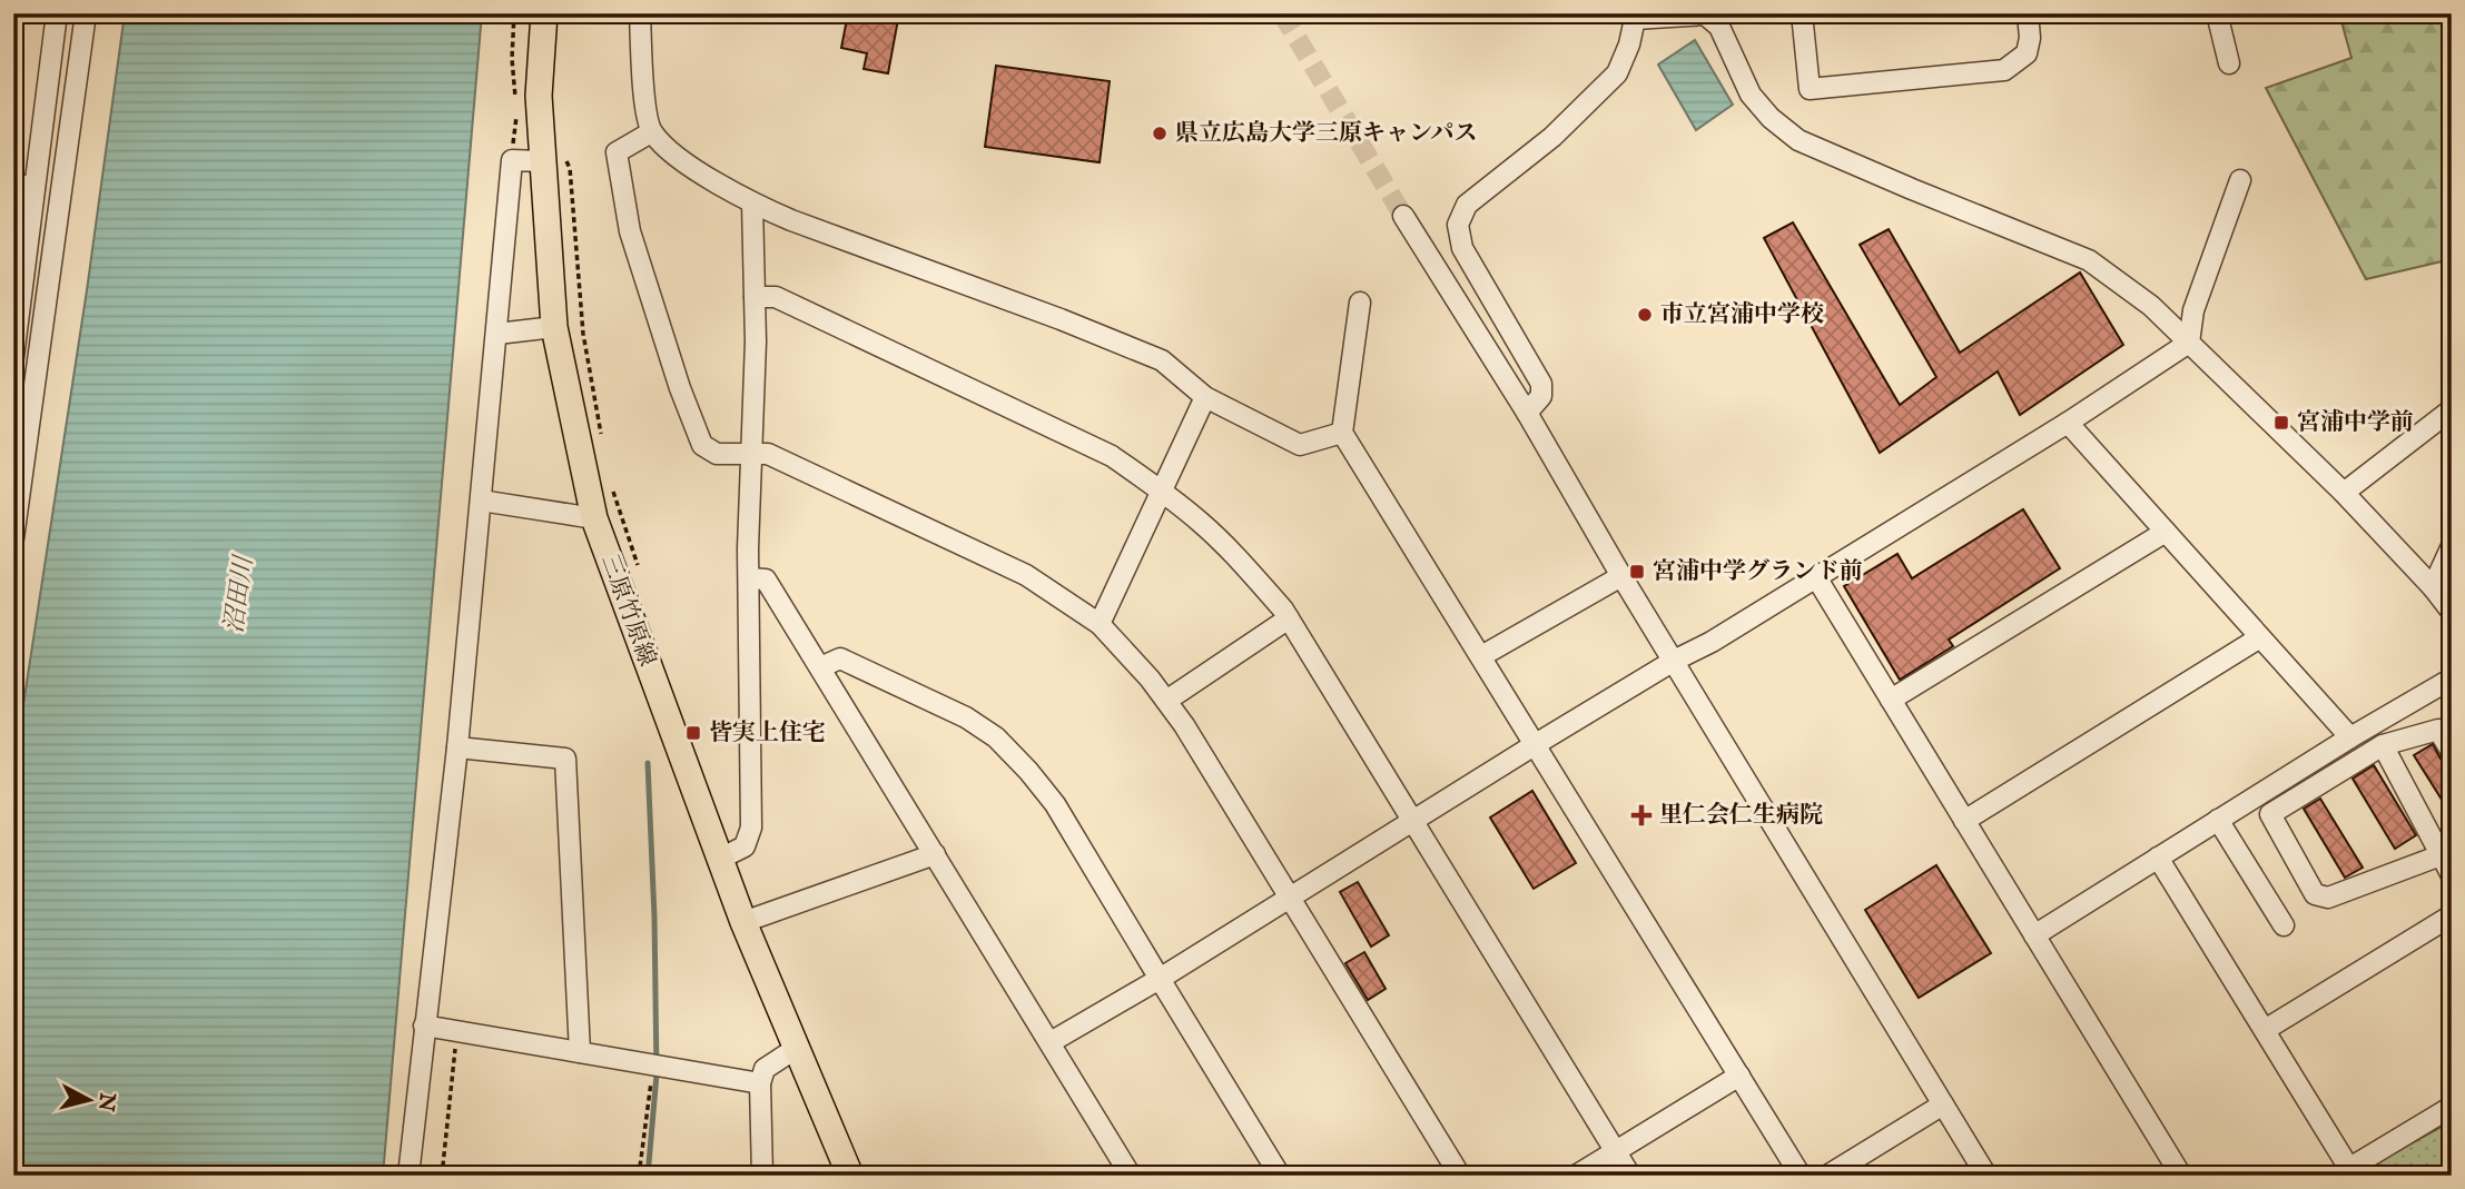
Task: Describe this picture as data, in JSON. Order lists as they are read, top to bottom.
{
  "streets": {
    "main road": ["三原竹原線"]
  },
  "water": ["沼田川"],
  "places": {
    "other": ["県立広島大学三原キャンパス", "市立宮浦中学校"],
    "transit": ["宮浦中学前", "宮浦中学グランド前", "皆実上住宅"],
    "health": ["里仁会仁生病院"]
  },
  "north": "right"
}
